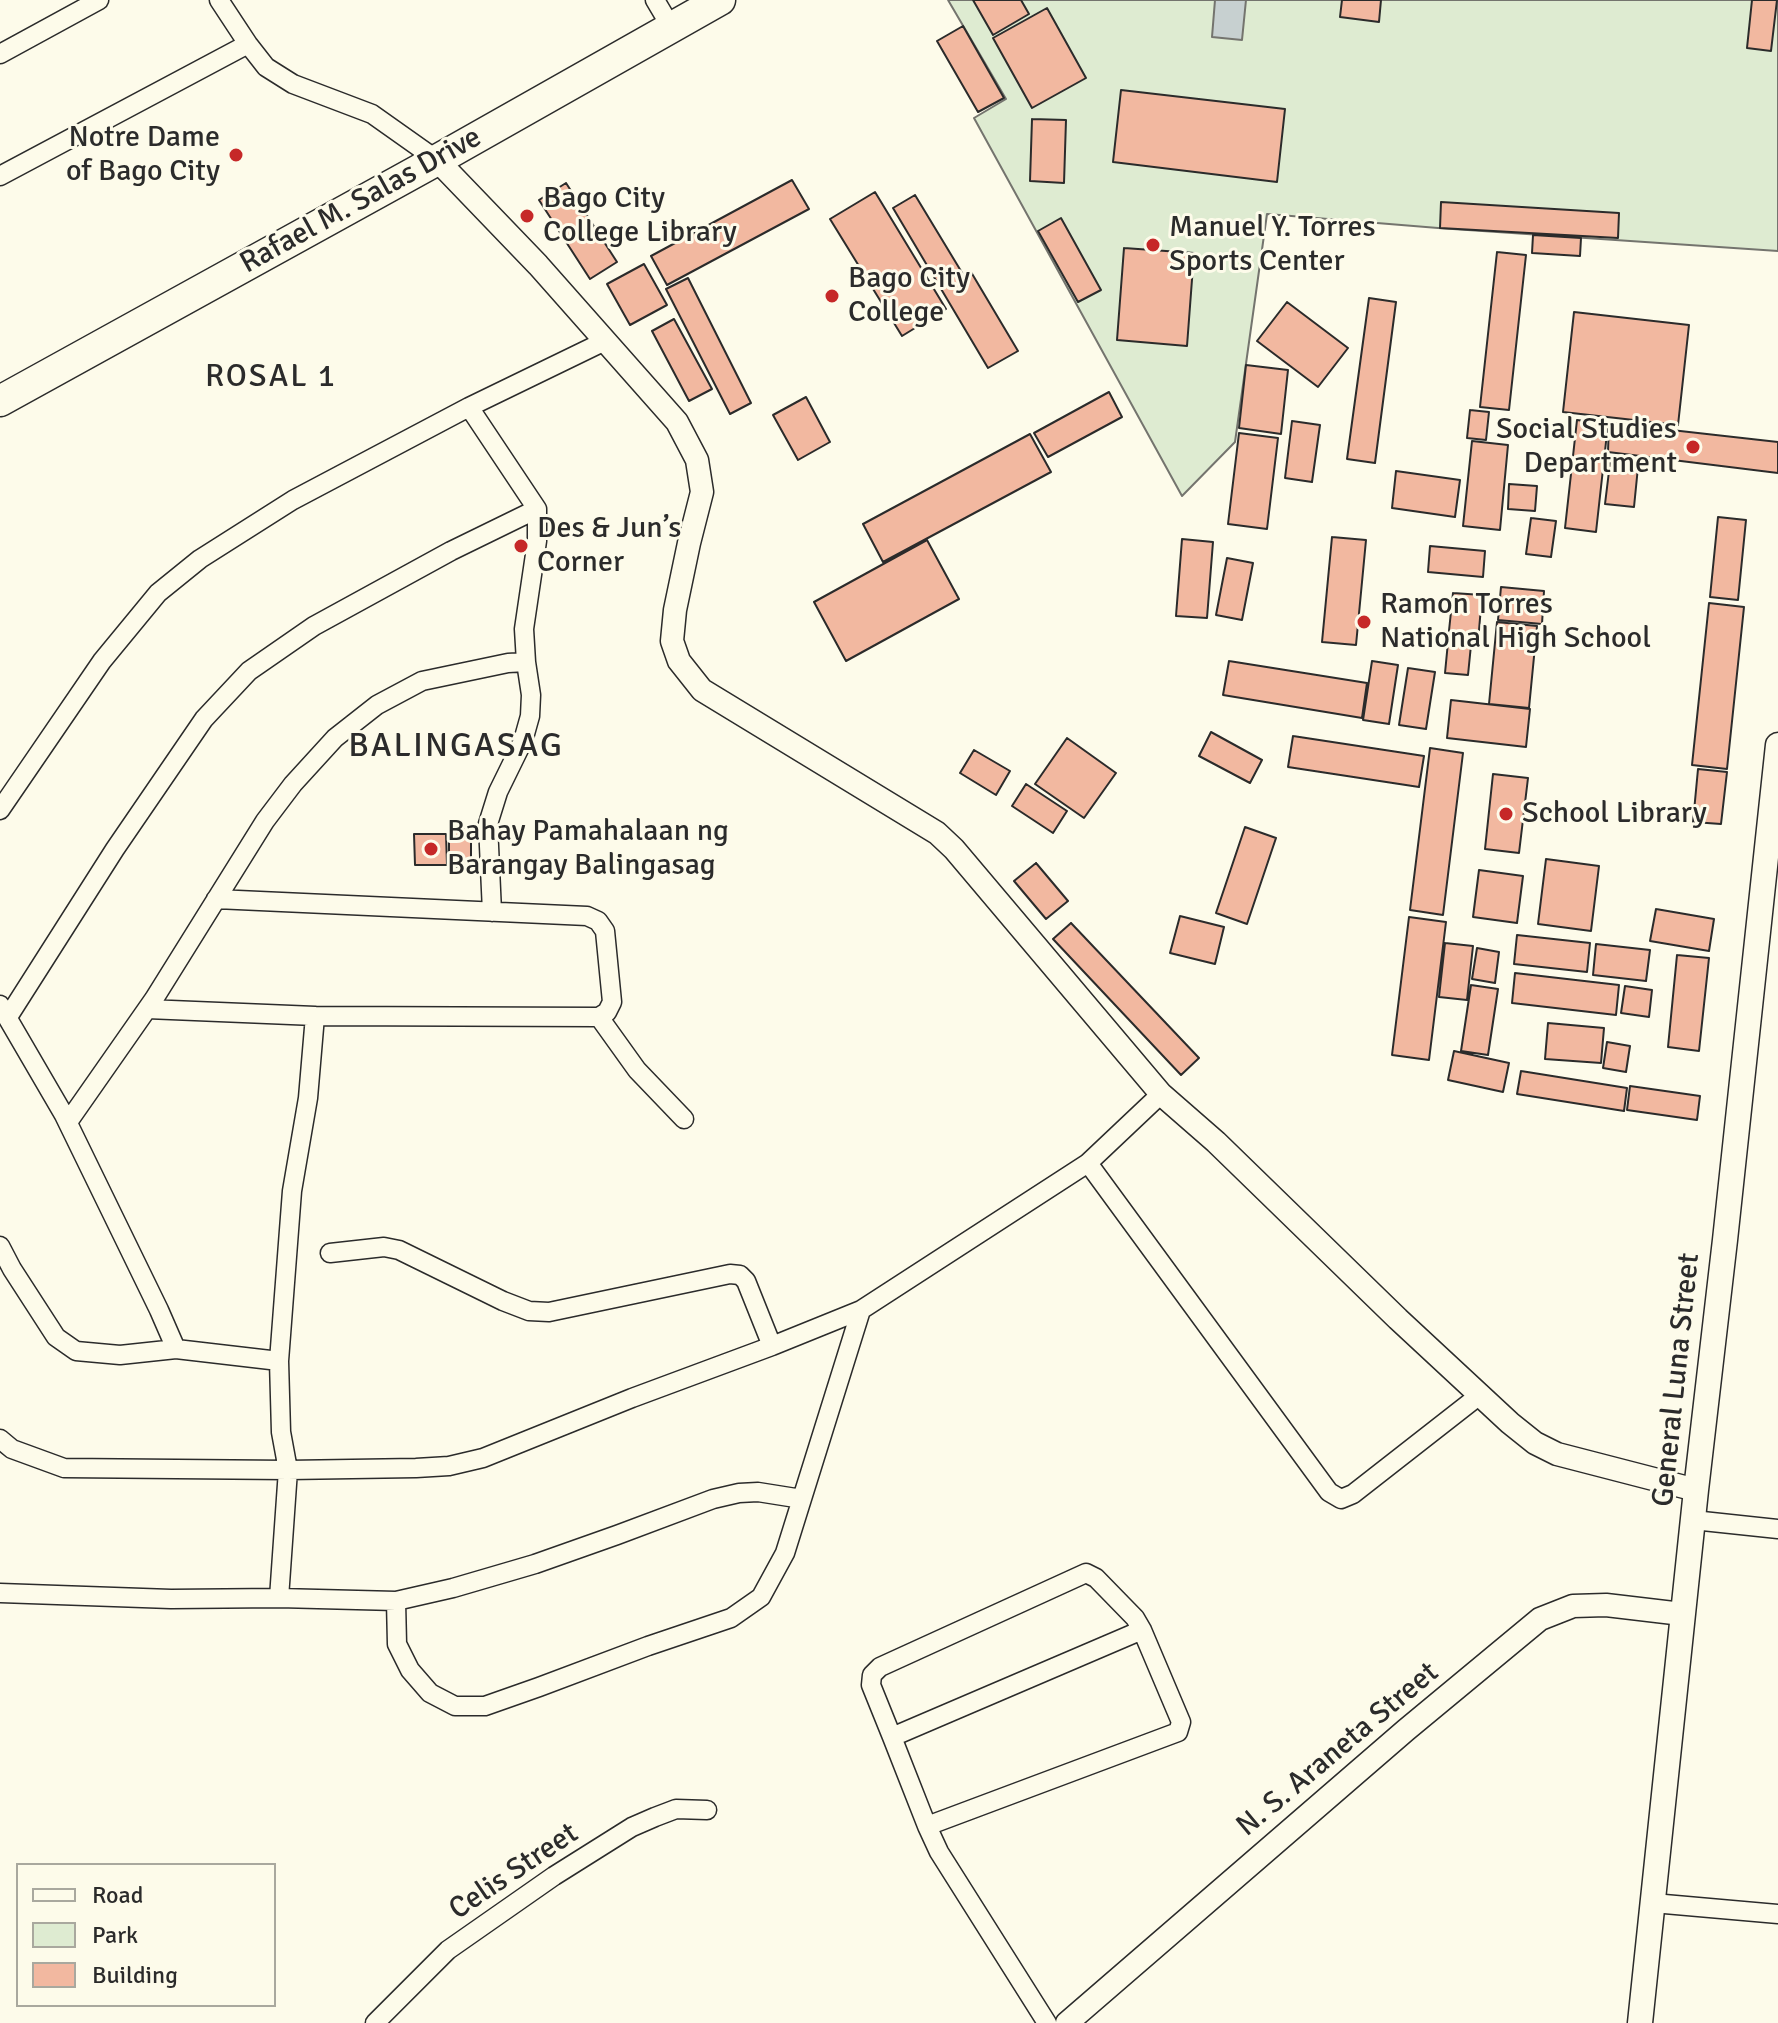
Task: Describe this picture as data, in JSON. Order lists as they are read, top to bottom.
{
  "streets": {
    "highway": ["Rafael M. Salas Drive"],
    "main road": ["General Luna Street"],
    "street": ["N. S. Araneta Street", "Celis Street"]
  },
  "crossings": [
    ["General Luna Street", "N. S. Araneta Street"]
  ],
  "districts": ["ROSAL 1", "BALINGASAG"],
  "places": [
    "Notre Dame of Bago City",
    "Bago City College Library",
    "Manuel Y. Torres Sports Center",
    "Bago City College",
    "Social Studies Department",
    "Des & Jun’s Corner",
    "Ramon Torres National High School",
    "School Library",
    "Bahay Pamahalaan ng Barangay Balingasag"
  ],
  "legend": ["Road", "Park", "Building"]
}
